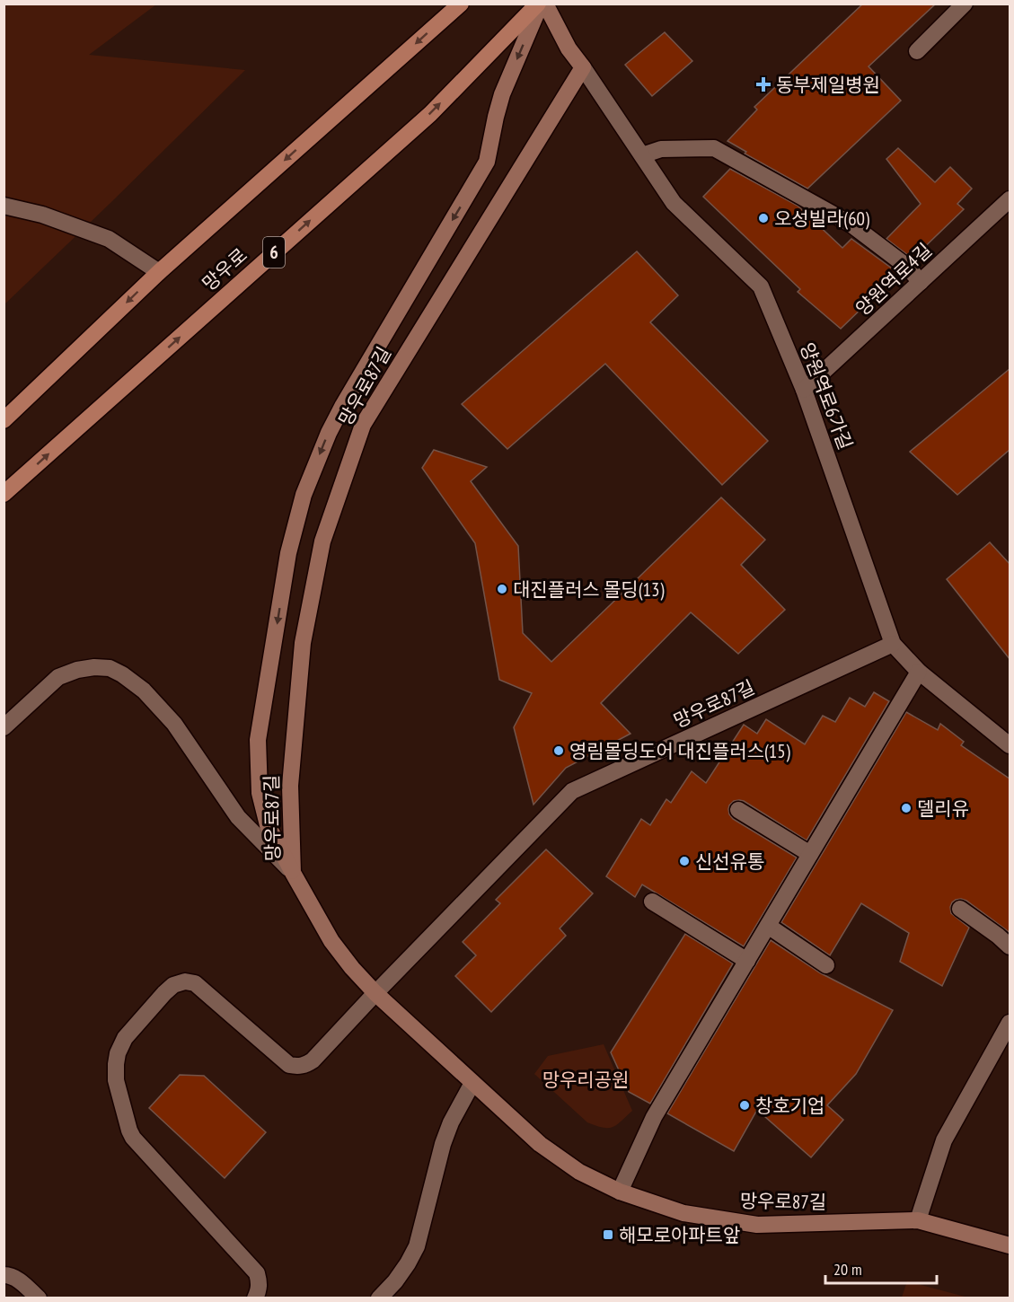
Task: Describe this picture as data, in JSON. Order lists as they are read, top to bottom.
{
  "streets": {
    "main road": ["6", "망우로"],
    "street": ["양원역로4길", "망우로87길", "양원역로6가길"]
  },
  "crossings": [
    ["망우로", "망우로87길"],
    ["양원역로4길", "양원역로6가길"],
    ["망우로87길", "양원역로6가길"]
  ],
  "parks": ["망우리공원"],
  "places": {
    "health": ["동부제일병원"],
    "other": [
      "오성빌라(60)",
      "대진플러스 몰딩(13)",
      "영림몰딩도어 대진플러스(15)",
      "델리유",
      "신선유통",
      "창호기업"
    ],
    "transit": ["해모로아파트앞"]
  },
  "scale_bar": "20 m"
}
